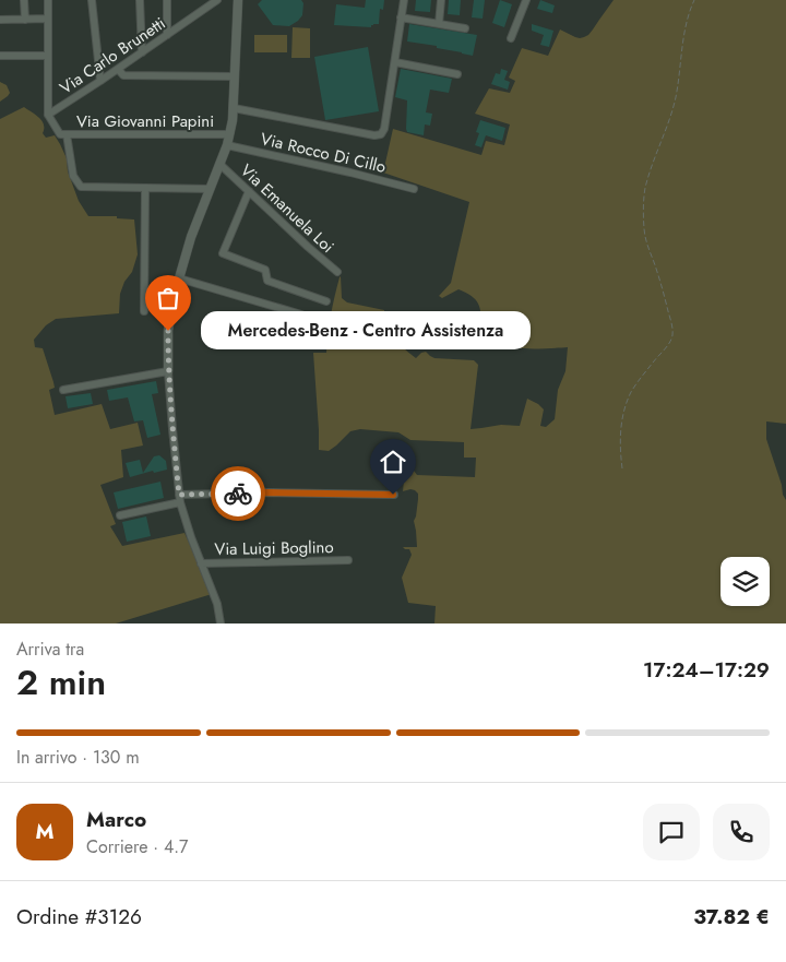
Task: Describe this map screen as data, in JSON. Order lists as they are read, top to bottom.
{
  "streets": {
    "street": [
      "Via Carlo Brunetti",
      "Via Giovanni Papini",
      "Via Rocco Di Cillo",
      "Via Emanuela Loi",
      "Via Luigi Boglino"
    ]
  },
  "places": ["Mercedes-Benz - Centro Assistenza"],
  "page": {
    "bubble": "Mercedes-Benz - Centro Assistenza",
    "heading": ["2 min", "Arriva tra", "17:24–17:29"],
    "panel": [
      "Marco",
      "Corriere · 4.7",
      "Ordine #3126",
      "37.82 €"
    ],
    "bar": "In arrivo · 130 m",
    "round": "M"
  }
}
